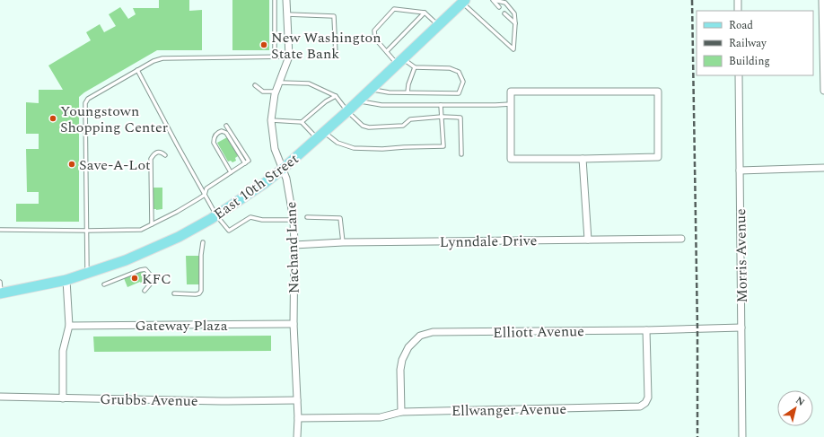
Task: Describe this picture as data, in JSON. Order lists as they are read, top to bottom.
{
  "streets": {
    "main road": ["East 10th Street"],
    "street": [
      "Lynndale Drive",
      "Nachand Lane",
      "Morris Avenue",
      "Gateway Plaza",
      "Elliott Avenue",
      "Grubbs Avenue",
      "Ellwanger Avenue"
    ]
  },
  "crossings": [
    ["East 10th Street", "Nachand Lane"],
    ["Lynndale Drive", "Nachand Lane"],
    ["Nachand Lane", "Gateway Plaza"],
    ["Nachand Lane", "Grubbs Avenue"],
    ["Nachand Lane", "Ellwanger Avenue"],
    ["Morris Avenue", "Elliott Avenue"],
    ["Elliott Avenue", "Ellwanger Avenue"]
  ],
  "places": [
    "New Washington State Bank",
    "Youngstown Shopping Center",
    "Save-A-Lot",
    "KFC"
  ],
  "legend": ["Road", "Railway", "Building"],
  "north": "top right"
}
